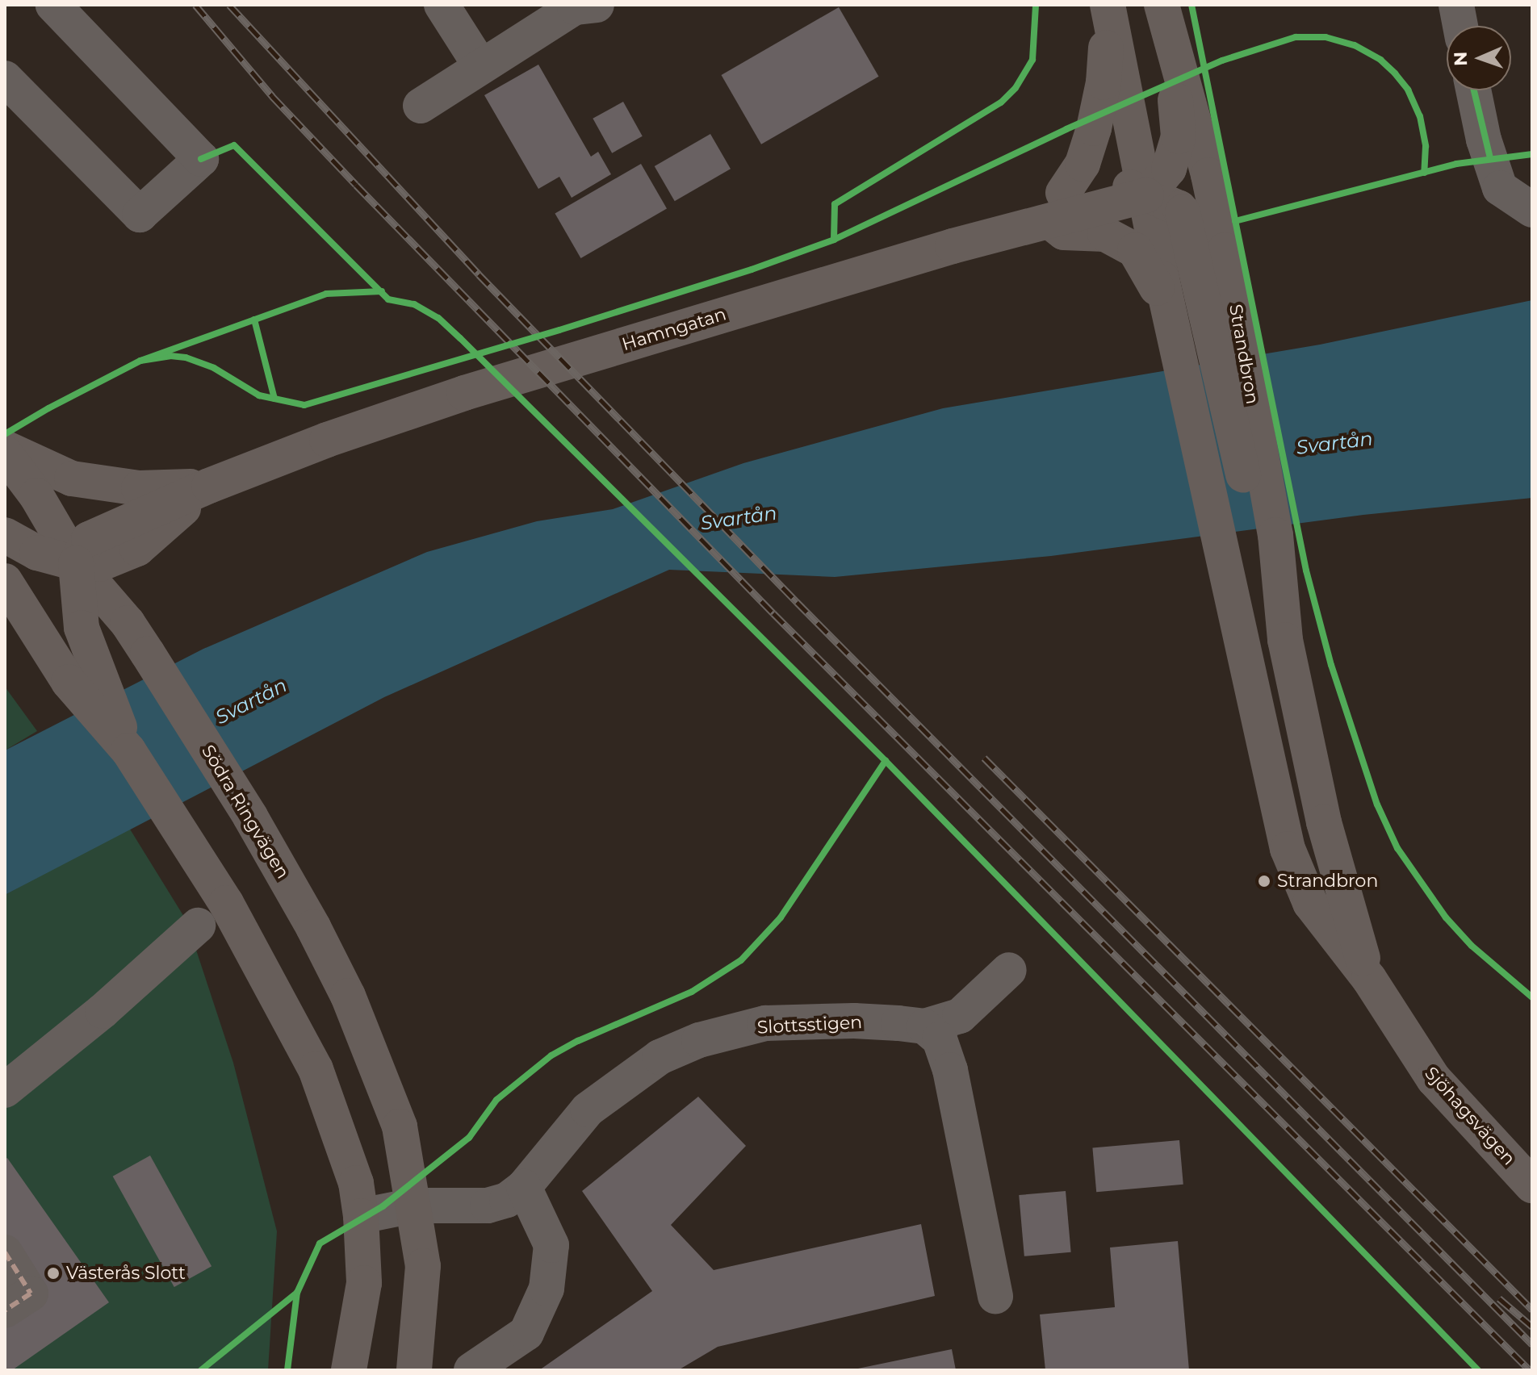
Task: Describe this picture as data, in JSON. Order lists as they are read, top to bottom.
{
  "streets": {
    "main road": [
      "Hamngatan",
      "Strandbron",
      "Södra Ringvägen",
      "Sjöhagsvägen"
    ],
    "street": ["Slottsstigen"]
  },
  "crossings": [
    ["Hamngatan", "Strandbron"],
    ["Hamngatan", "Södra Ringvägen"],
    ["Strandbron", "Sjöhagsvägen"],
    ["Södra Ringvägen", "Slottsstigen"]
  ],
  "water": ["Svartån"],
  "places": ["Strandbron", "Västerås Slott"],
  "north": "left"
}
